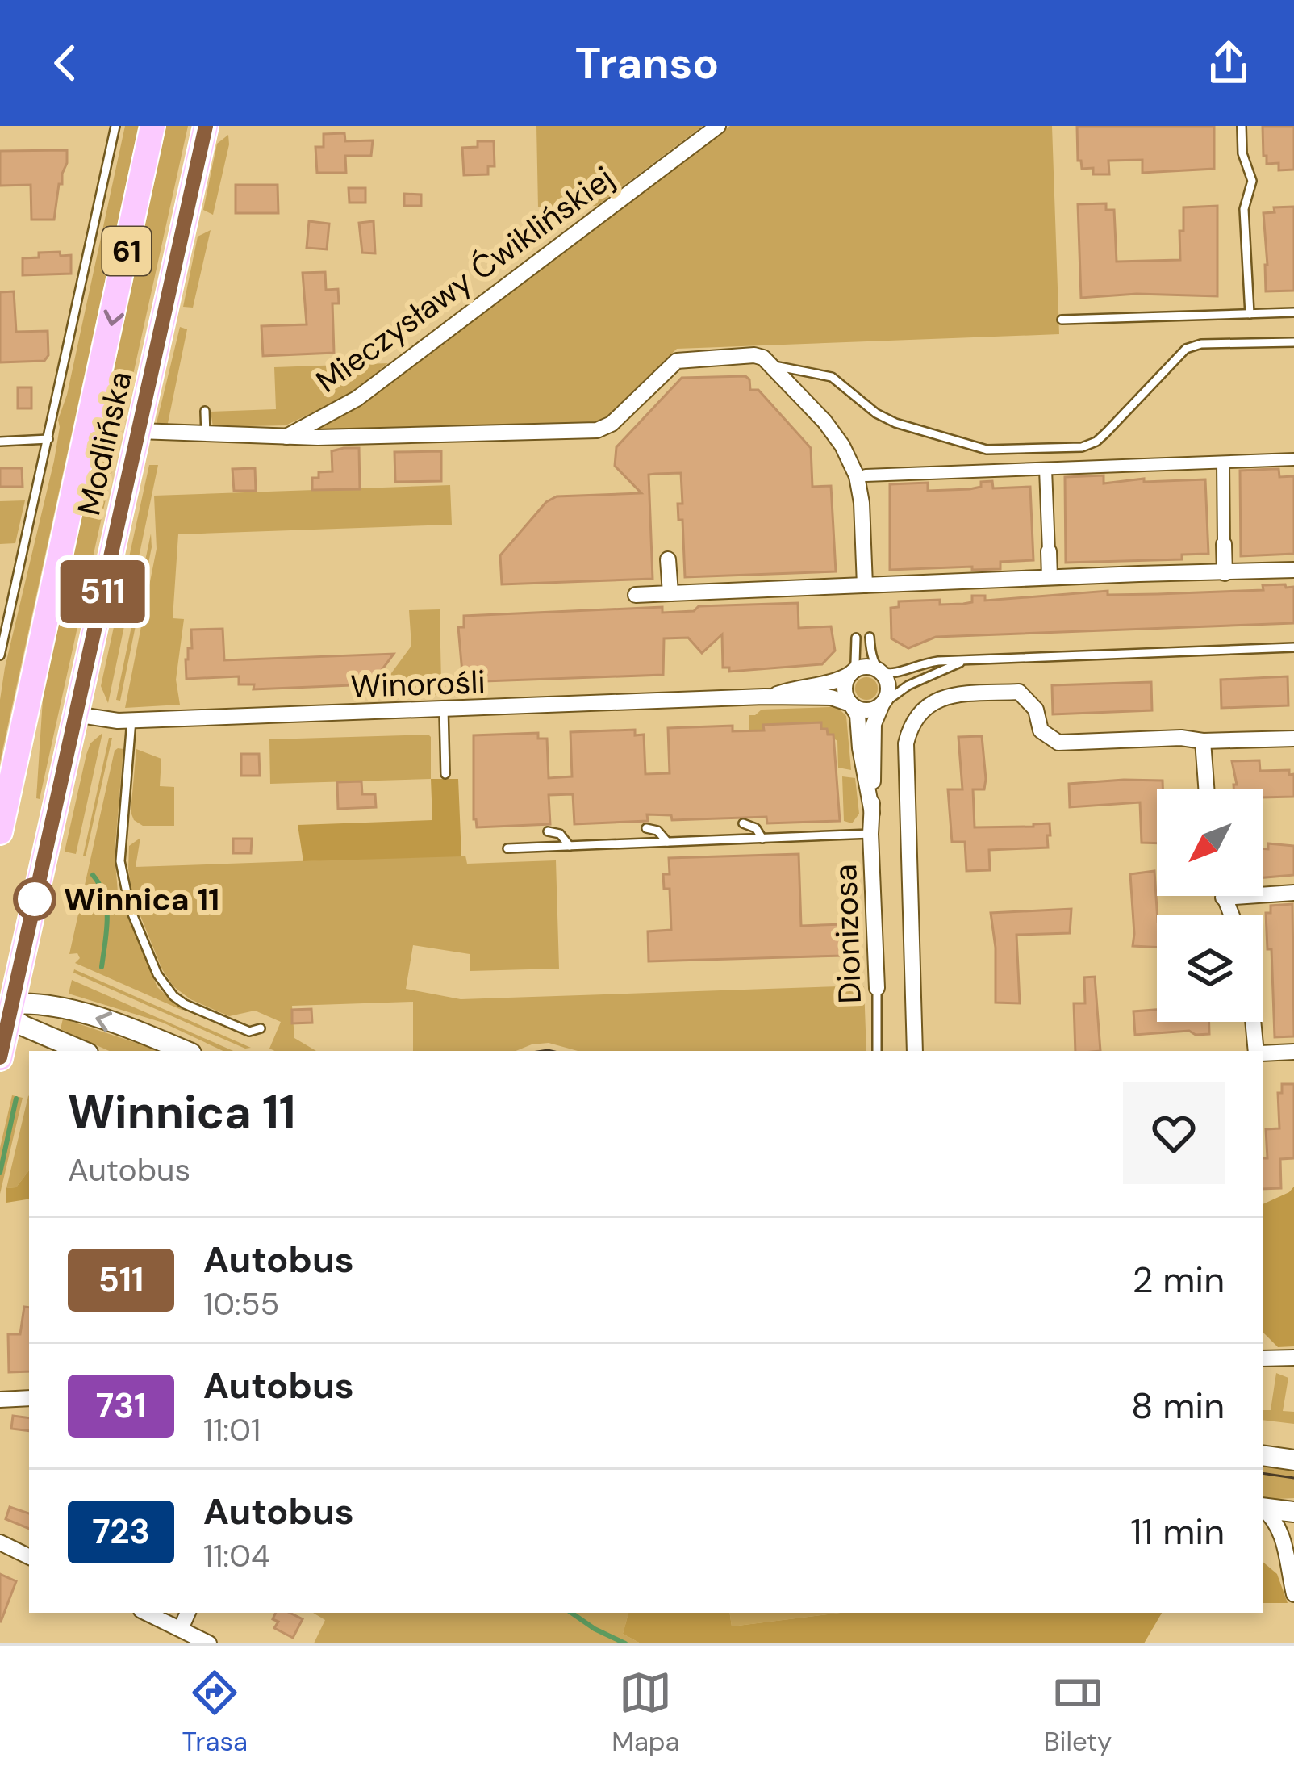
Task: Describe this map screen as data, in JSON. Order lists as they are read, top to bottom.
{
  "streets": {
    "main road": ["61", "Modlińska"],
    "street": ["Mieczysławy Ćwiklińskiej", "Winorośli", "Dionizosa"]
  },
  "crossings": [
    ["Mieczysławy Ćwiklińskiej", "Modlińska"],
    ["Modlińska", "Winorośli"],
    ["Winorośli", "Dionizosa"]
  ],
  "places": ["Winnica 11"],
  "lines": ["bus line 511"],
  "north": "bottom left",
  "page": {
    "header": "Transo",
    "on_map": "511",
    "heading": ["Winnica 11", "Autobus"],
    "list": [
      {
        "mark": "511",
        "name": "Autobus",
        "note": "10:55",
        "value": "2 min"
      },
      {
        "mark": "731",
        "name": "Autobus",
        "note": "11:01",
        "value": "8 min"
      },
      {
        "mark": "723",
        "name": "Autobus",
        "note": "11:04",
        "value": "11 min"
      }
    ],
    "tabs": ["Trasa", "Mapa", "Bilety"]
  }
}
